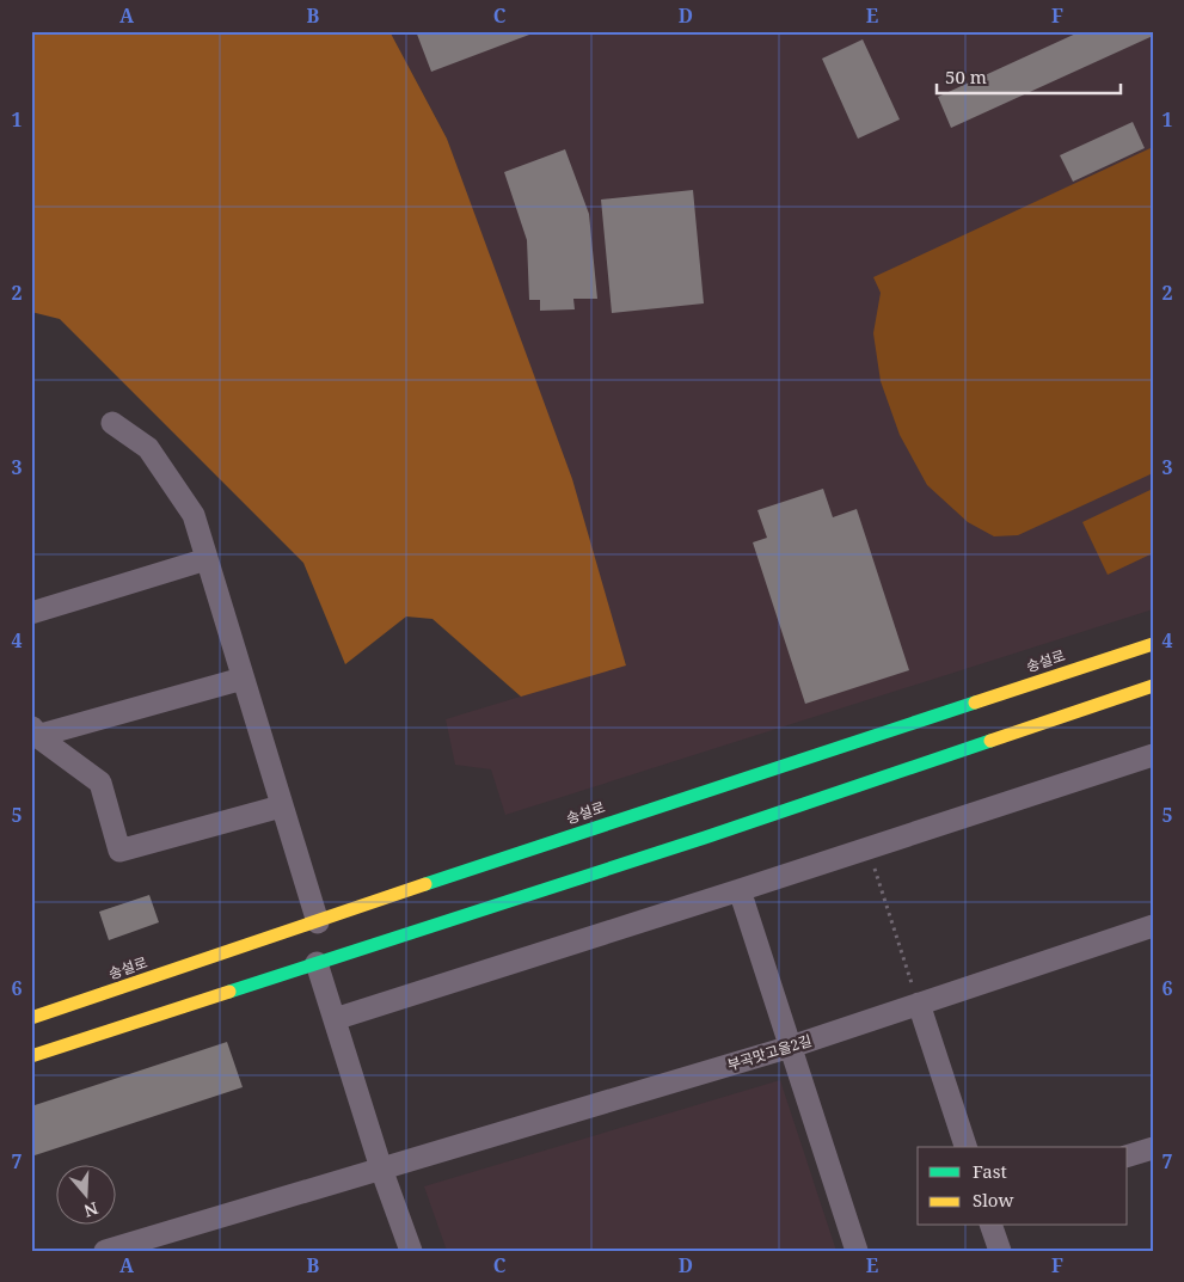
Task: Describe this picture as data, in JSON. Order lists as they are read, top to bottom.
{
  "streets": {
    "street": ["송설로", "부곡맛고을2길"]
  },
  "legend": ["Fast", "Slow"],
  "scale_bar": "50 m",
  "north": "bottom",
  "grid": {
    "columns": [
      "A",
      "B",
      "C",
      "D",
      "E",
      "F"
    ],
    "rows": [
      "1",
      "2",
      "3",
      "4",
      "5",
      "6",
      "7"
    ]
  }
}
